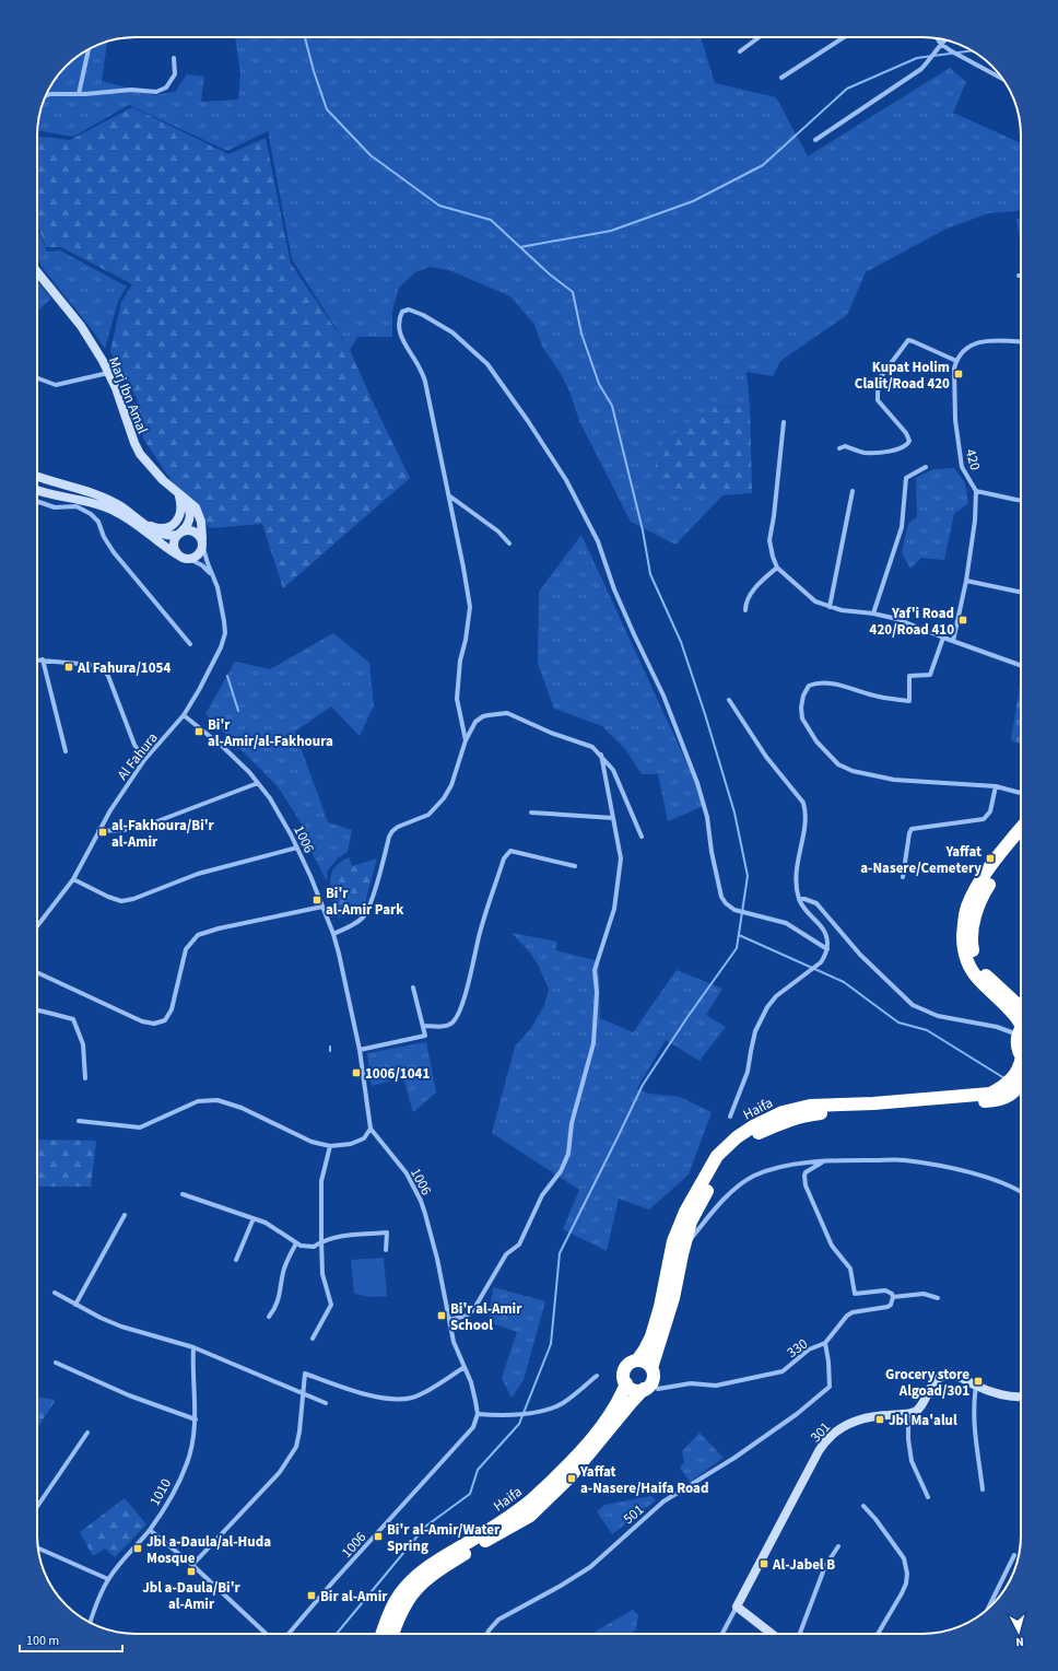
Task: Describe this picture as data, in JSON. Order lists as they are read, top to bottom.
{
  "streets": {
    "highway": ["Haifa"],
    "street": [
      "Marj Ibn Amal",
      "420",
      "Al Fahura",
      "1006",
      "330",
      "301",
      "1010",
      "501"
    ]
  },
  "crossings": [
    ["Marj Ibn Amal", "Al Fahura"],
    ["Al Fahura", "1006"],
    ["Haifa", "330"],
    ["330", "501"]
  ],
  "places": {
    "transit": [
      "Kupat Holim Clalit/Road 420",
      "Yaf'i Road 420/Road 410",
      "Al Fahura/1054",
      "Bi'r al-Amir/al-Fakhoura",
      "al-Fakhoura/Bi'r al-Amir",
      "Yaffat a-Nasere/Cemetery",
      "Bi'r al-Amir Park",
      "1006/1041",
      "Bi'r al-Amir School",
      "Grocery store Algoad/301",
      "Jbl Ma'alul",
      "Yaffat a-Nasere/Haifa Road",
      "Bi'r al-Amir/Water Spring",
      "Jbl a-Daula/al-Huda Mosque",
      "Al-Jabel B",
      "Jbl a-Daula/Bi'r al-Amir",
      "Bir al-Amir"
    ]
  },
  "scale_bar": "100 m",
  "north": "bottom"
}
